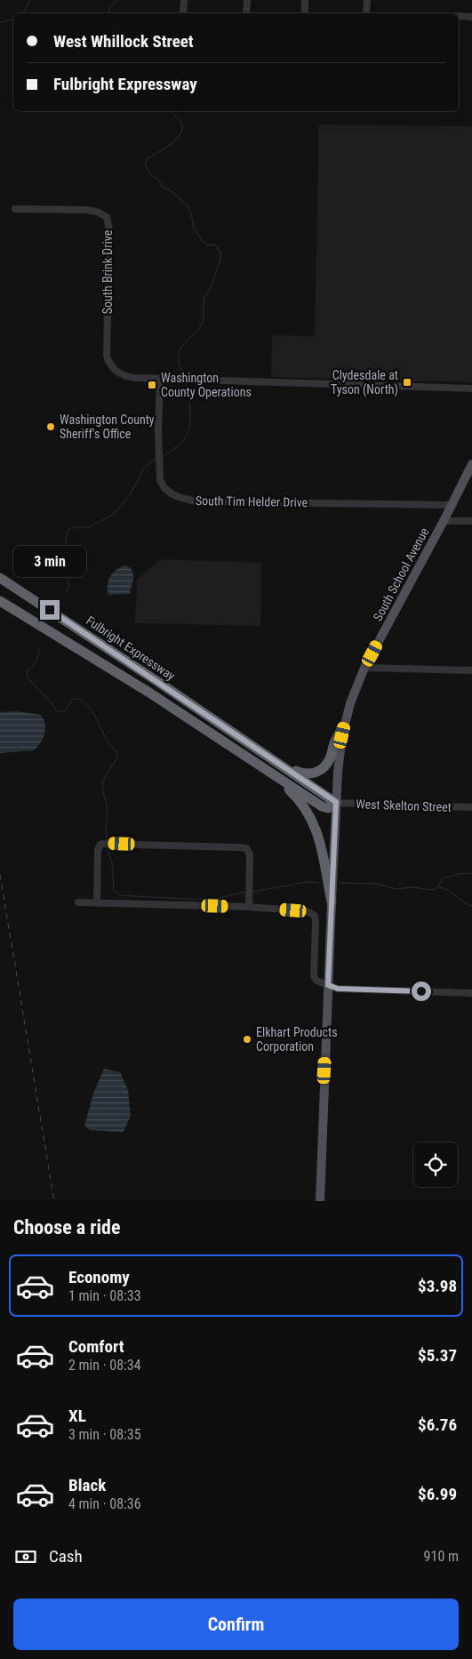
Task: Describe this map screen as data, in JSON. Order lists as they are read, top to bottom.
{
  "streets": {
    "highway": ["Fulbright Expressway"],
    "main road": ["South School Avenue"],
    "street": ["South Brink Drive", "South Tim Helder Drive", "West Skelton Street"]
  },
  "crossings": [
    ["South Brink Drive", "South Tim Helder Drive"],
    ["South Tim Helder Drive", "South School Avenue"],
    ["South School Avenue", "West Skelton Street"]
  ],
  "places": {
    "transit": ["Clydesdale at Tyson (North)", "Washington County Operations"],
    "other": ["Washington County Sheriff's Office", "Elkhart Products Corporation"]
  },
  "page": {
    "banner": ["West Whillock Street", "Fulbright Expressway"],
    "bubble": "3 min",
    "heading": "Choose a ride",
    "list": [
      {
        "name": "Economy",
        "note": "1 min · 08:33",
        "value": "$3.98"
      },
      {
        "name": "Comfort",
        "note": "2 min · 08:34",
        "value": "$5.37"
      },
      {
        "name": "XL",
        "note": "3 min · 08:35",
        "value": "$6.76"
      },
      {
        "name": "Black",
        "note": "4 min · 08:36",
        "value": "$6.99"
      }
    ],
    "pay": ["Cash", "910 m"],
    "buttons": "Confirm"
  }
}
